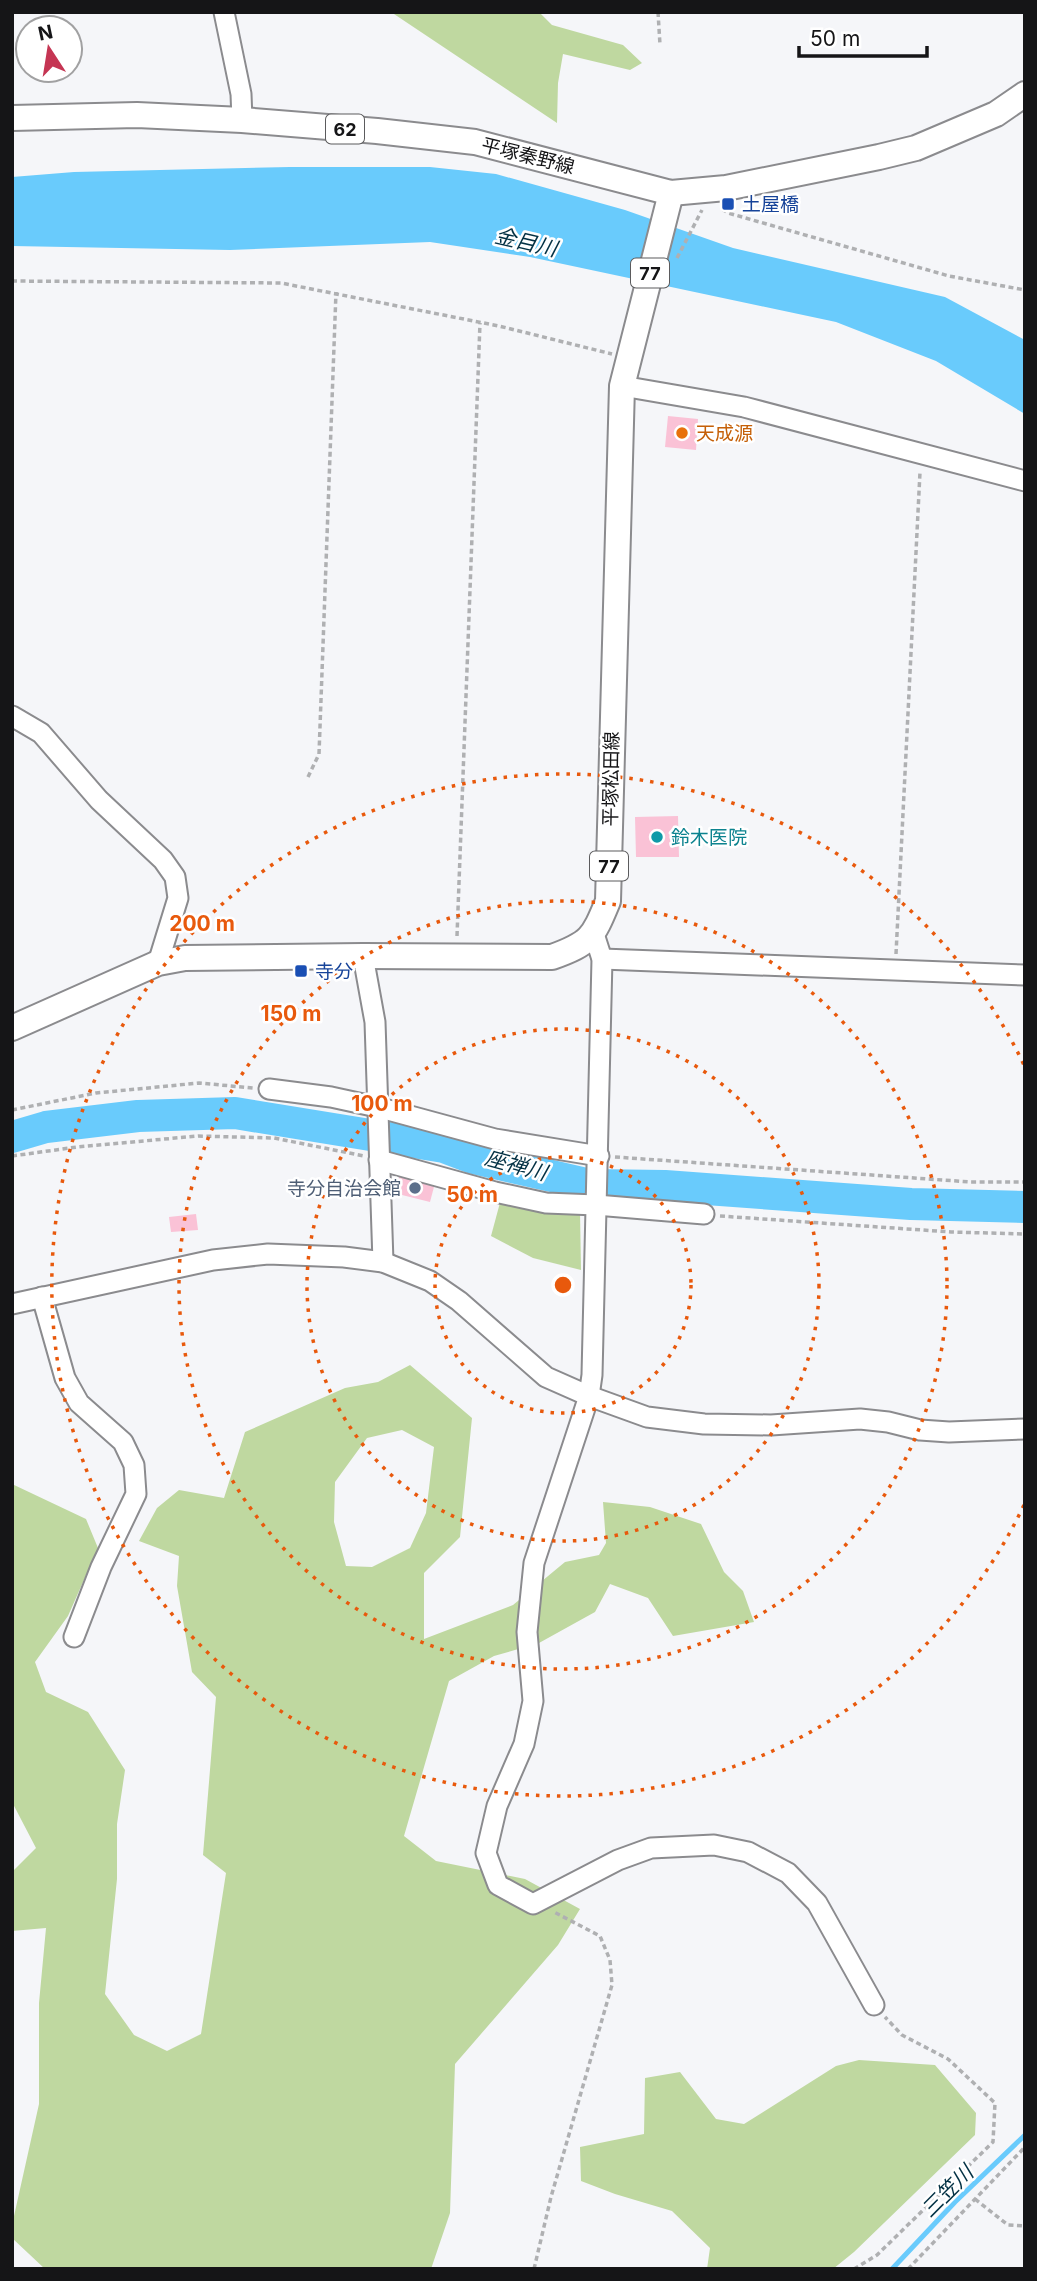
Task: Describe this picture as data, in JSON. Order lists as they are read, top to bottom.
{
  "streets": {
    "main road": [
      "62",
      "平塚秦野線",
      "77",
      "平塚松田線"
    ]
  },
  "crossings": [
    ["平塚秦野線", "平塚松田線"]
  ],
  "water": ["金目川", "座禅川", "三笠川"],
  "places": {
    "transit": ["土屋橋", "寺分"],
    "other": ["天成源", "鈴木医院", "寺分自治会館"]
  },
  "scale_bar": "50 m",
  "north": "top",
  "rings": [
    "200 m",
    "150 m",
    "100 m",
    "50 m"
  ]
}
